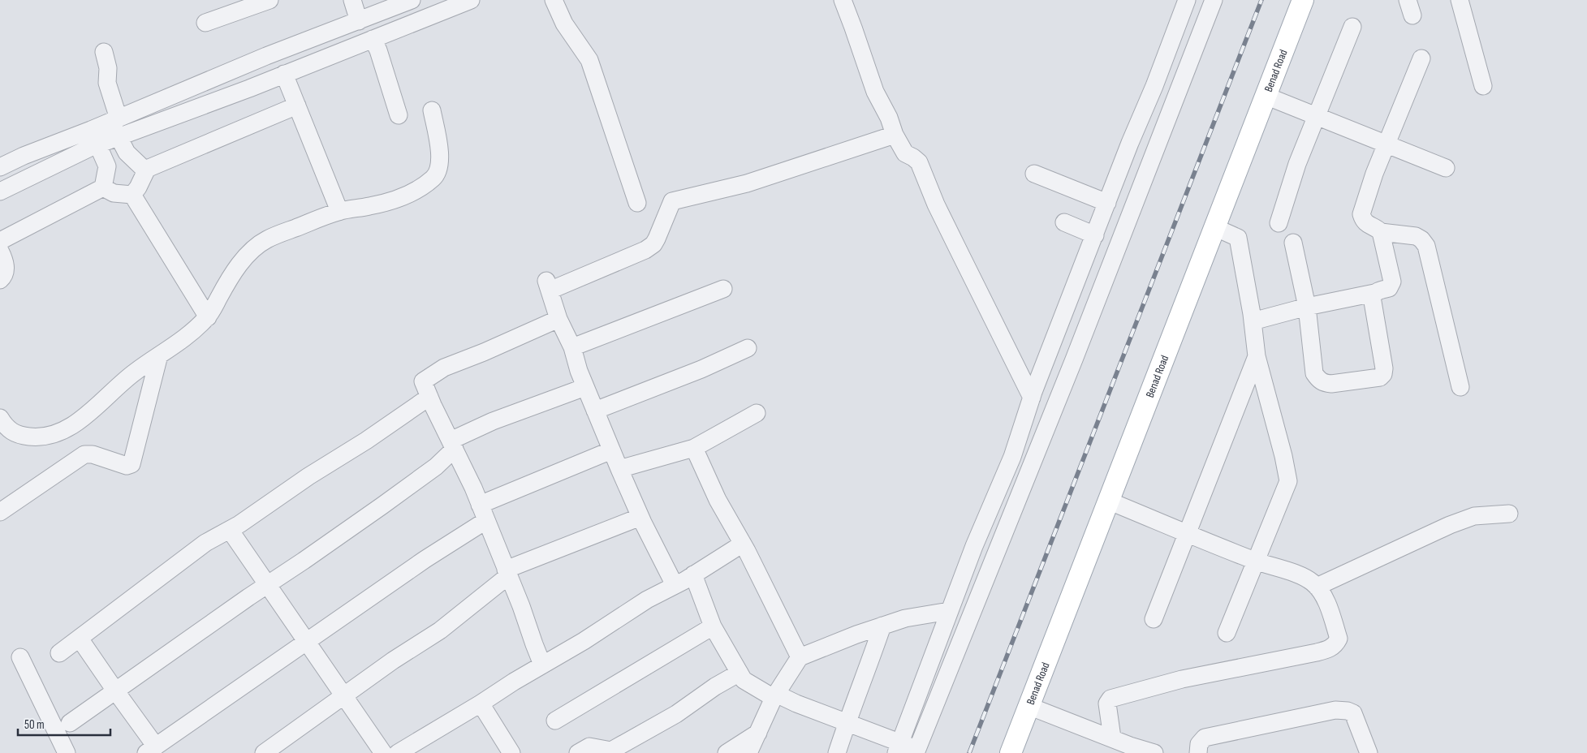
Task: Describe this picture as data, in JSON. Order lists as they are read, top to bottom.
{
  "streets": {
    "main road": ["Benad Road"]
  },
  "scale_bar": "50 m"
}
